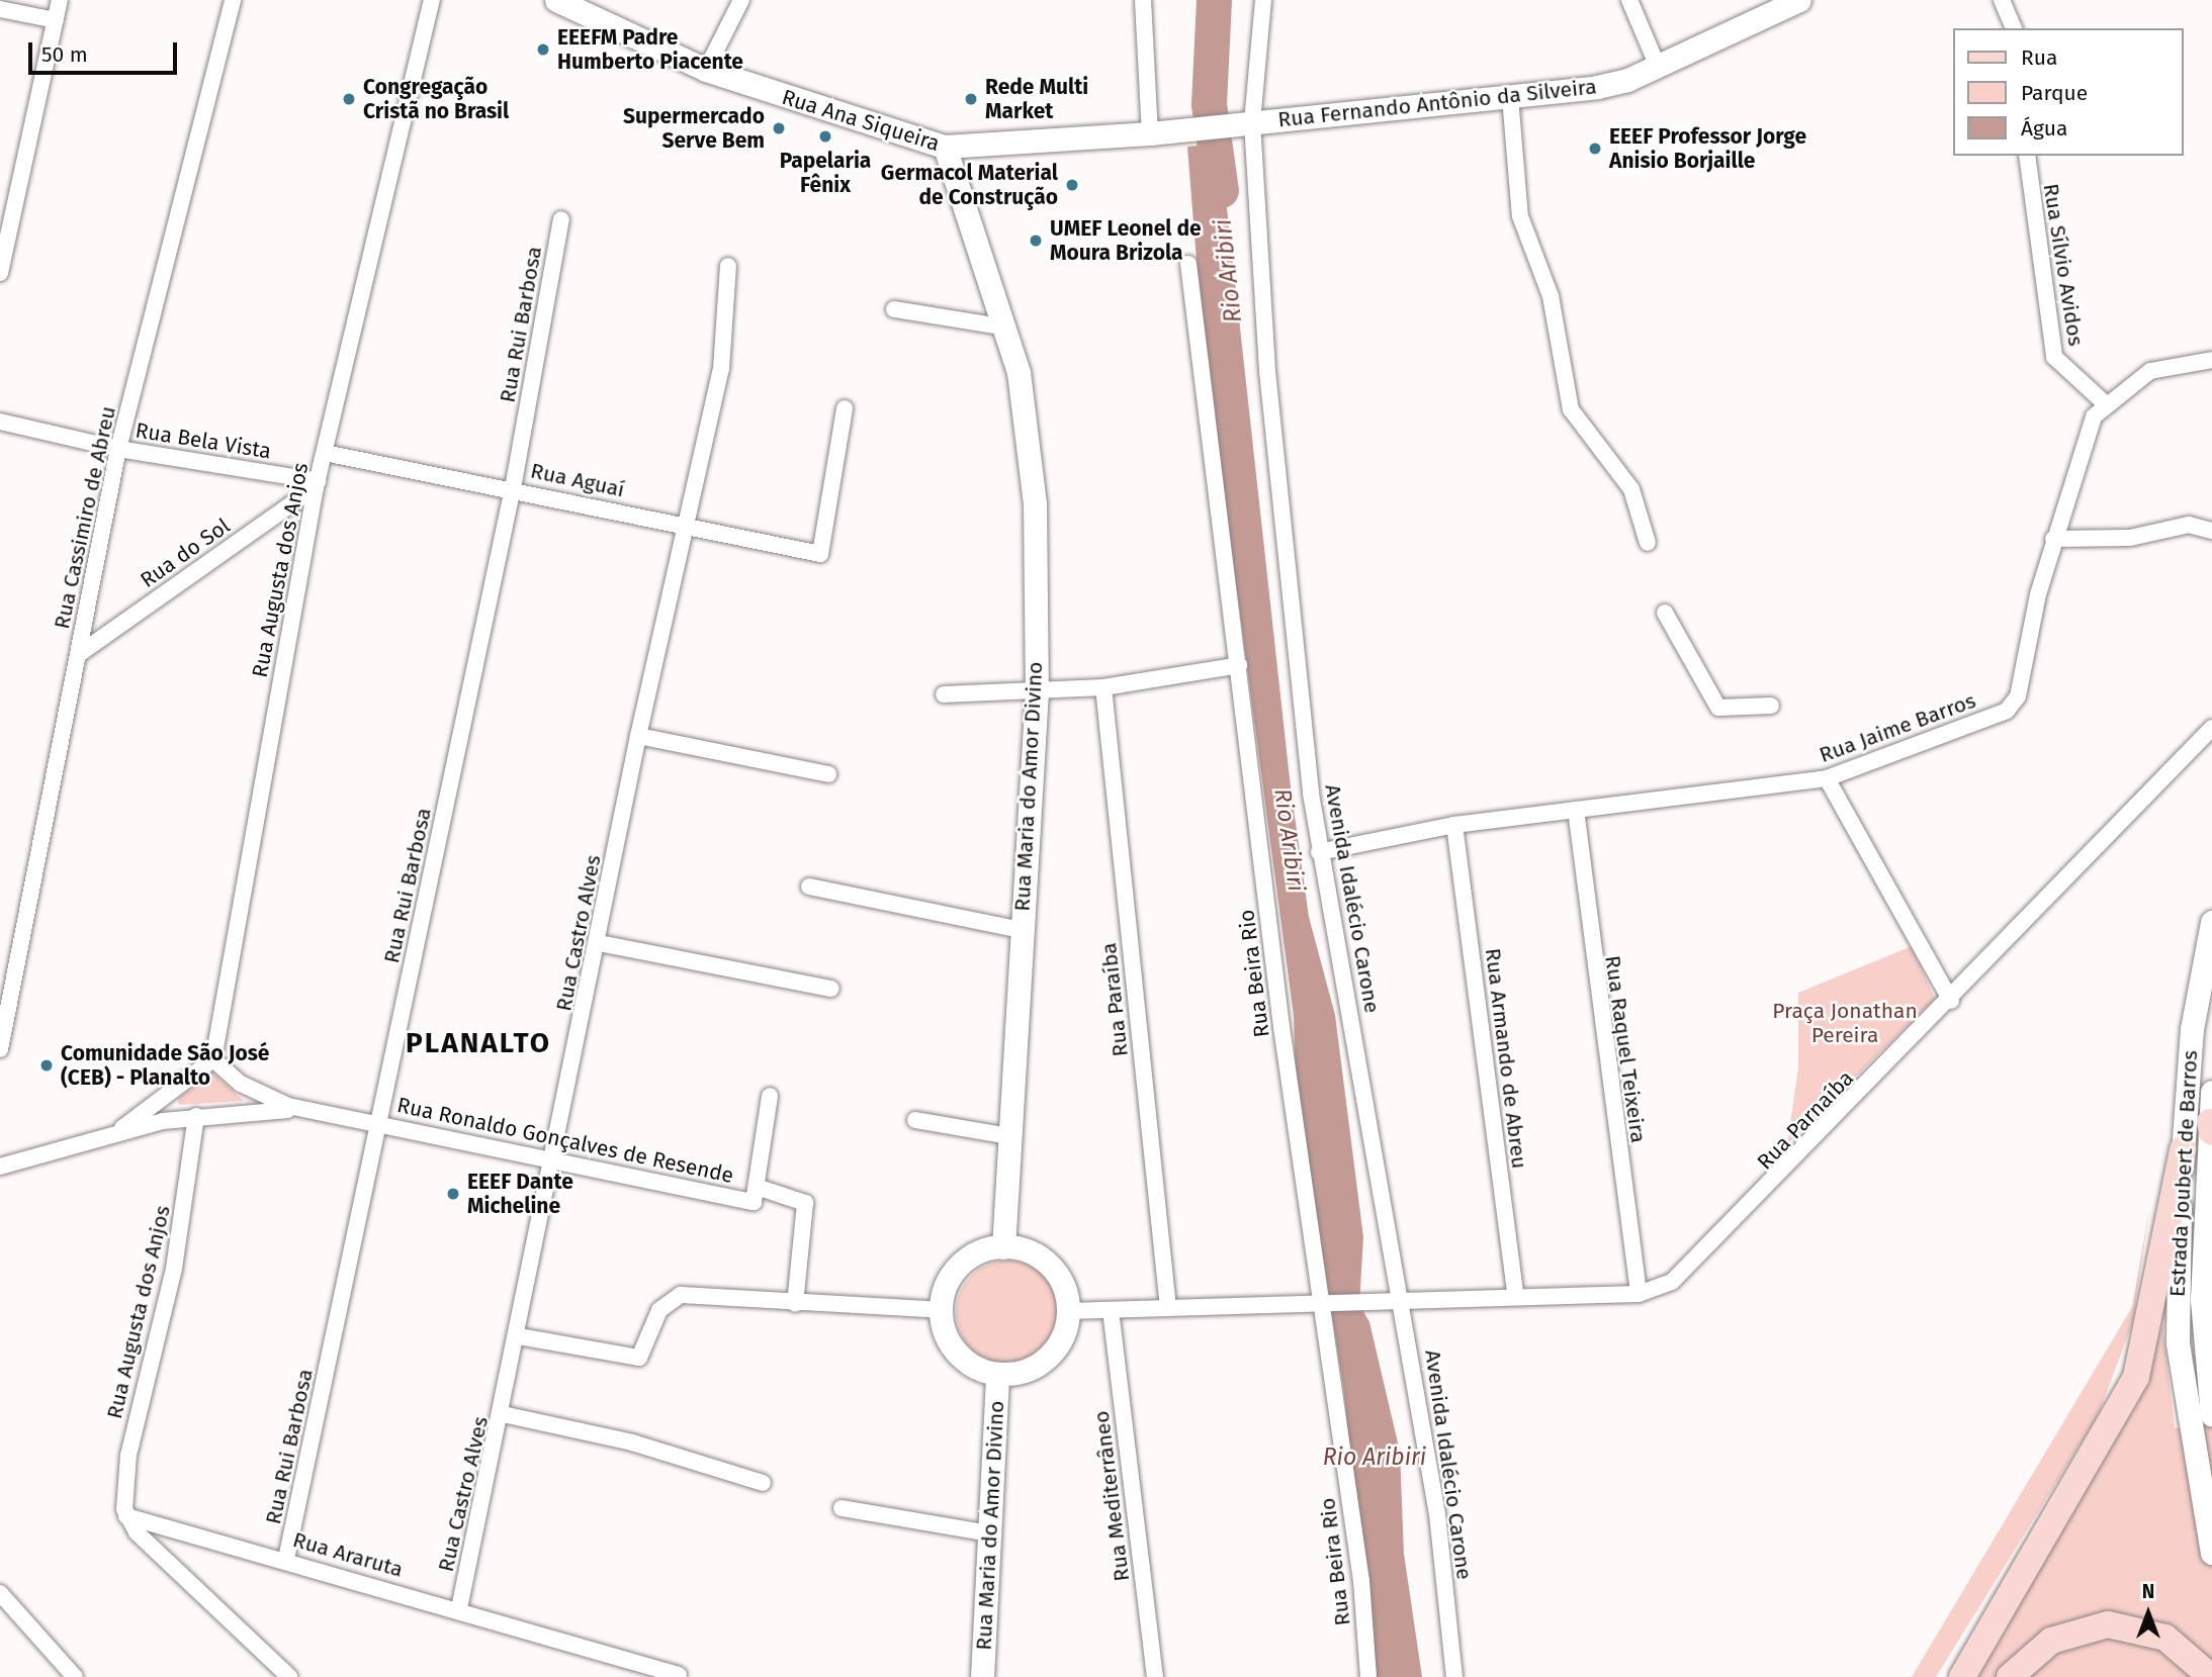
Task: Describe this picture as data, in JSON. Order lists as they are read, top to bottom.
{
  "streets": {
    "street": [
      "Rua Fernando Antônio da Silveira",
      "Rua Ana Siqueira",
      "Rua Sílvio Avidos",
      "Rua Rui Barbosa",
      "Rua Bela Vista",
      "Rua Aguaí",
      "Rua Cassimiro de Abreu",
      "Rua do Sol",
      "Rua Augusta dos Anjos",
      "Rua Jaime Barros",
      "Rua Maria do Amor Divino",
      "Avenida Idalécio Carone",
      "Rua Castro Alves",
      "Rua Beira Rio",
      "Rua Paraíba",
      "Rua Raquel Teixeira",
      "Rua Armando de Abreu",
      "Rua Parnaíba",
      "Rua Ronaldo Gonçalves de Resende",
      "Estrada Joubert de Barros",
      "Rua Mediterrâneo",
      "Rua Araruta"
    ]
  },
  "crossings": [
    ["Rua Fernando Antônio da Silveira", "Rua Ana Siqueira"],
    ["Rua Fernando Antônio da Silveira", "Avenida Idalécio Carone"],
    ["Rua Ana Siqueira", "Rua Maria do Amor Divino"],
    ["Rua Sílvio Avidos", "Rua Jaime Barros"],
    ["Rua Rui Barbosa", "Rua Aguaí"],
    ["Rua Rui Barbosa", "Rua Ronaldo Gonçalves de Resende"],
    ["Rua Rui Barbosa", "Rua Araruta"],
    ["Rua Bela Vista", "Rua Cassimiro de Abreu"],
    ["Rua Bela Vista", "Rua do Sol"],
    ["Rua Bela Vista", "Rua Augusta dos Anjos"],
    ["Rua Aguaí", "Rua Augusta dos Anjos"],
    ["Rua Aguaí", "Rua Castro Alves"],
    ["Rua Cassimiro de Abreu", "Rua do Sol"],
    ["Rua do Sol", "Rua Augusta dos Anjos"],
    ["Rua Augusta dos Anjos", "Rua Ronaldo Gonçalves de Resende"],
    ["Rua Augusta dos Anjos", "Rua Araruta"],
    ["Rua Jaime Barros", "Avenida Idalécio Carone"],
    ["Rua Jaime Barros", "Rua Raquel Teixeira"],
    ["Rua Jaime Barros", "Rua Armando de Abreu"],
    ["Avenida Idalécio Carone", "Rua Parnaíba"],
    ["Rua Castro Alves", "Rua Ronaldo Gonçalves de Resende"],
    ["Rua Castro Alves", "Rua Araruta"],
    ["Rua Beira Rio", "Rua Parnaíba"],
    ["Rua Raquel Teixeira", "Rua Parnaíba"],
    ["Rua Armando de Abreu", "Rua Parnaíba"]
  ],
  "districts": ["PLANALTO"],
  "water": ["Rio Aribiri"],
  "parks": ["Praça Jonathan Pereira"],
  "places": [
    "EEEFM Padre Humberto Piacente",
    "Congregação Cristã no Brasil",
    "Rede Multi Market",
    "Supermercado Serve Bem",
    "Papelaria Fênix",
    "EEEF Professor Jorge Anisio Borjaille",
    "Germacol Material de Construção",
    "UMEF Leonel de Moura Brizola",
    "Comunidade São José (CEB) - Planalto",
    "EEEF Dante Micheline"
  ],
  "legend": ["Rua", "Parque", "Água"],
  "scale_bar": "50 m",
  "north": "top"
}
